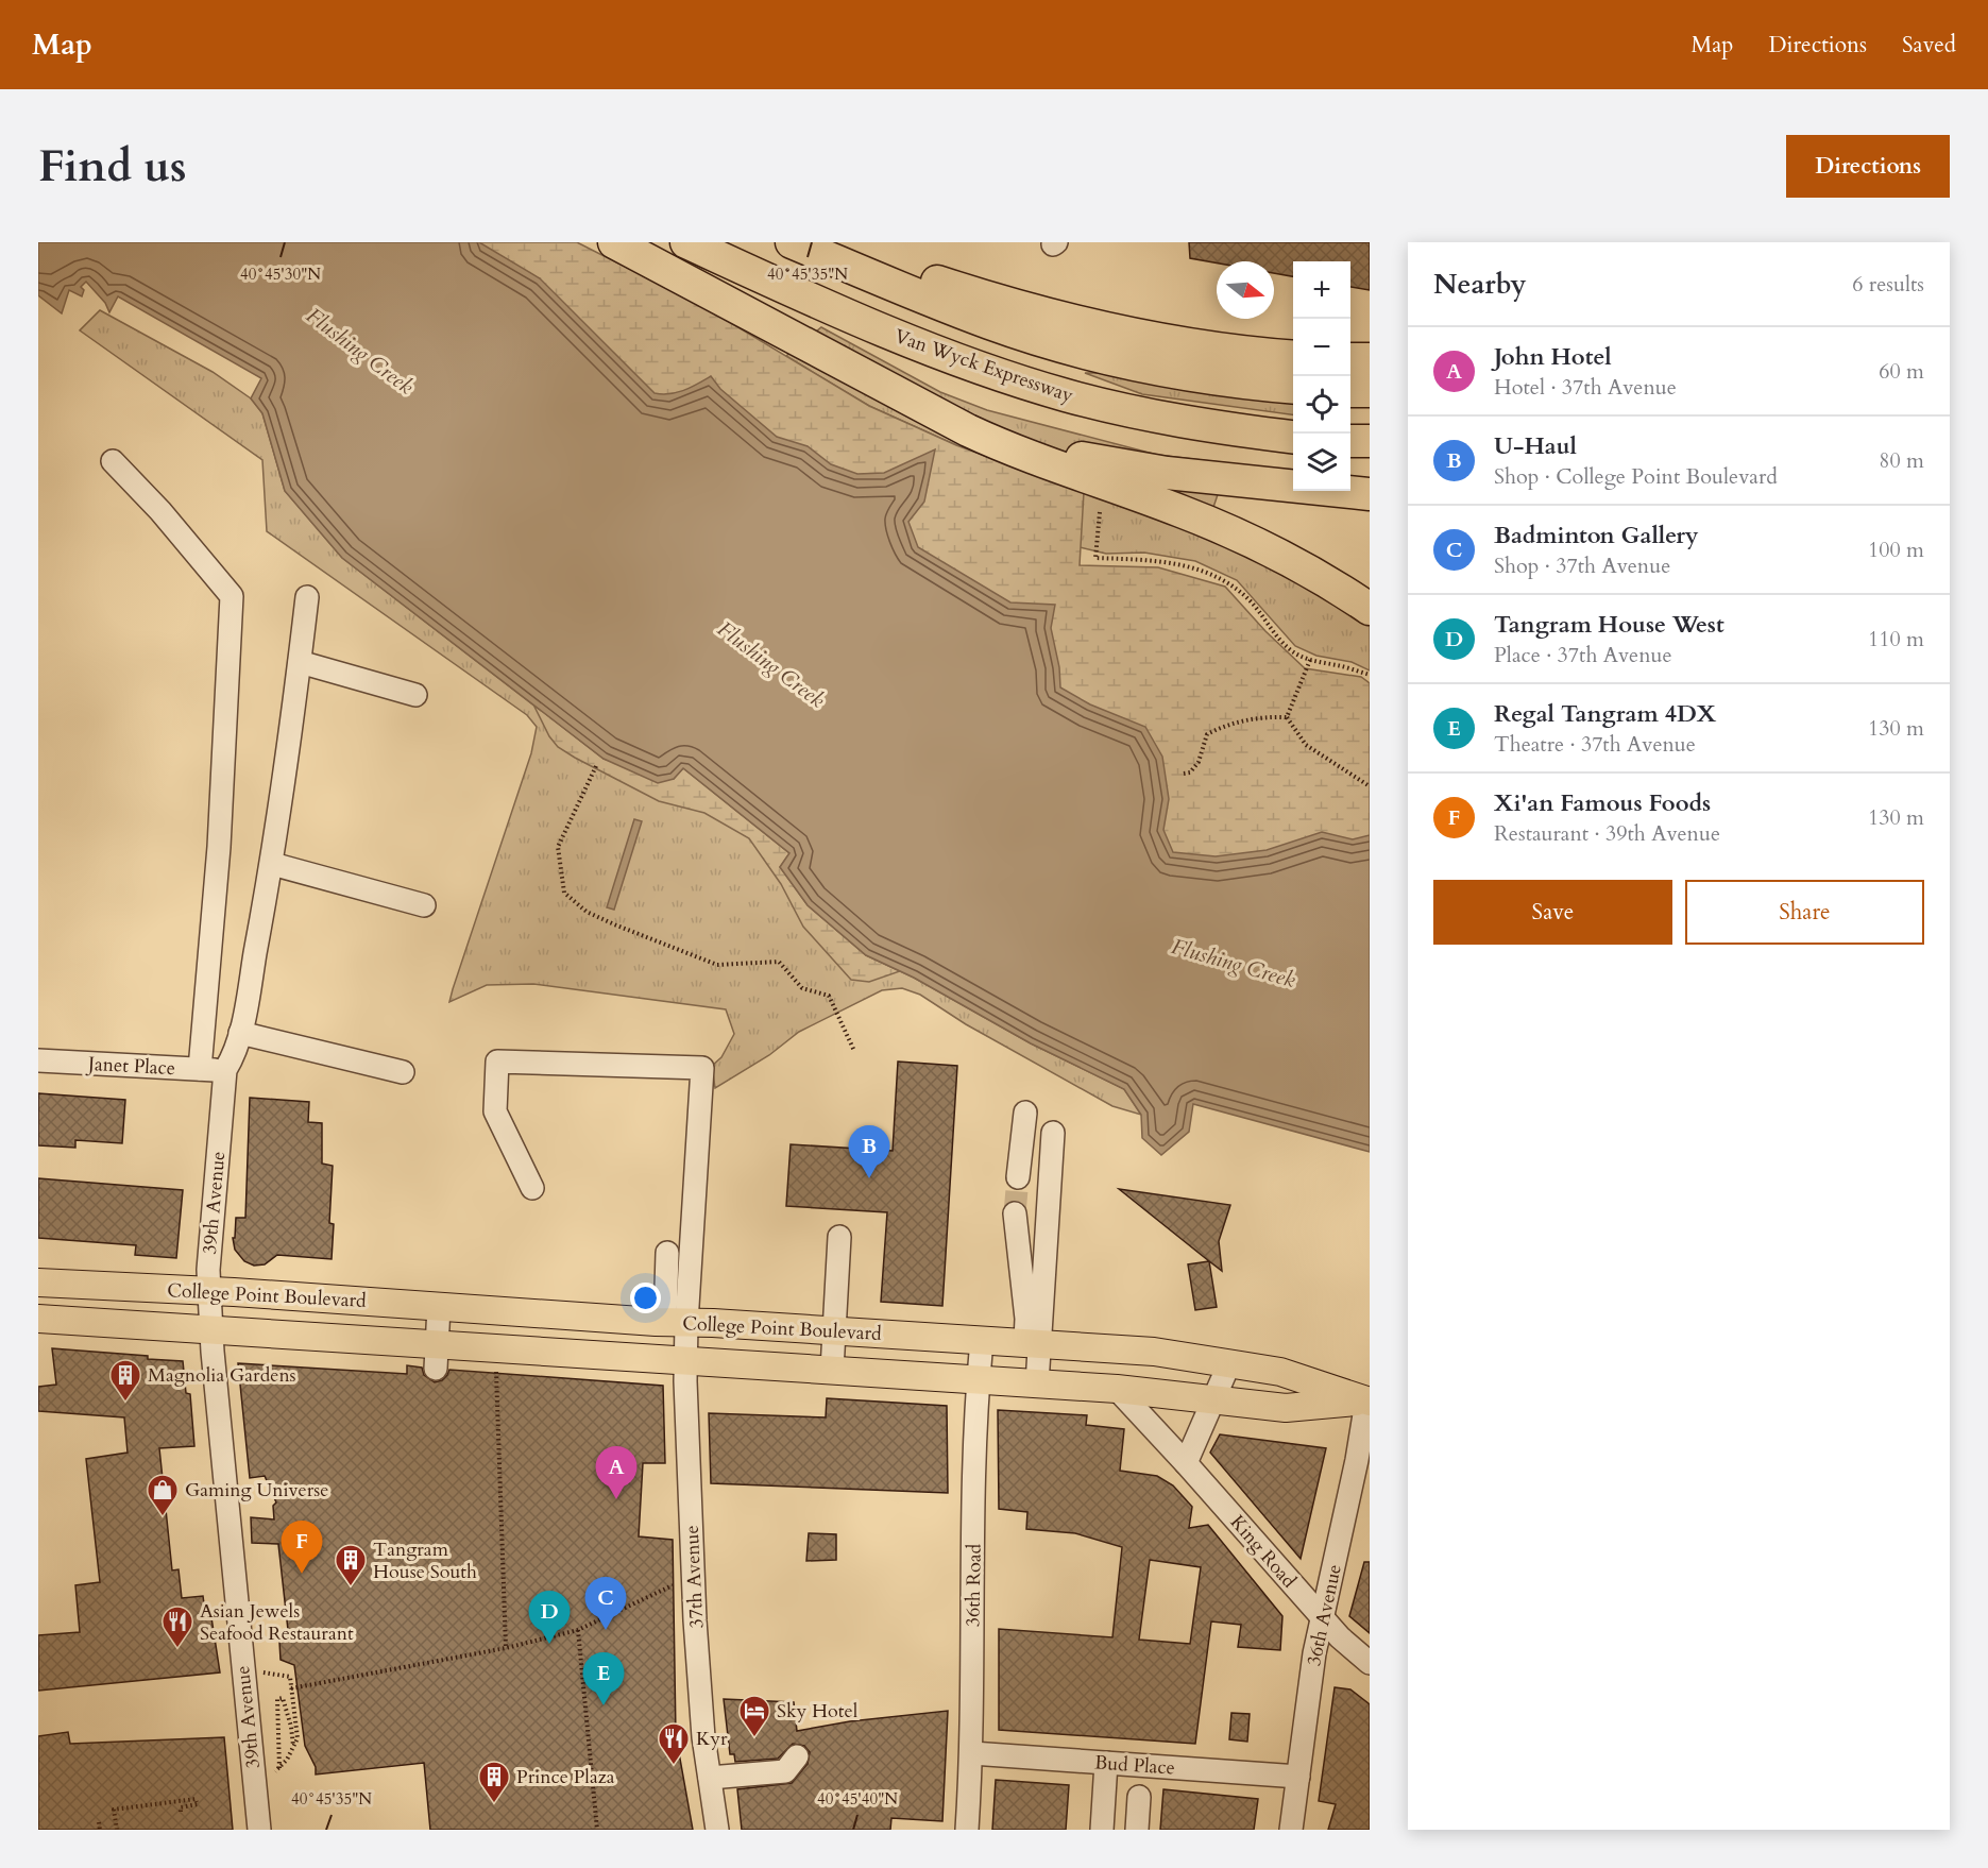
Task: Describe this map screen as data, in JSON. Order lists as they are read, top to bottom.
{
  "streets": {
    "highway": ["Van Wyck Expressway"],
    "main road": ["College Point Boulevard"],
    "street": [
      "Janet Place",
      "39th Avenue",
      "King Road",
      "37th Avenue",
      "36th Road",
      "36th Avenue",
      "Bud Place"
    ]
  },
  "crossings": [
    ["Janet Place", "39th Avenue"],
    ["39th Avenue", "College Point Boulevard"],
    ["College Point Boulevard", "King Road"],
    ["College Point Boulevard", "37th Avenue"],
    ["College Point Boulevard", "36th Road"],
    ["College Point Boulevard", "36th Avenue"],
    ["King Road", "36th Avenue"],
    ["36th Road", "Bud Place"],
    ["36th Avenue", "Bud Place"]
  ],
  "water": ["Flushing Creek"],
  "places": {
    "building": ["Magnolia Gardens", "Tangram House South", "Prince Plaza"],
    "shop": ["Gaming Universe"],
    "restaurant": ["Asian Jewels Seafood Restaurant", "Kyr"],
    "hotel": ["Sky Hotel"]
  },
  "north": "right",
  "page": {
    "header": "Map",
    "nav": ["Map", "Directions", "Saved"],
    "buttons": [
      "Directions",
      ["Save", "Share"]
    ],
    "title": "Find us",
    "heading": ["Nearby", "6 results"],
    "map_buttons": ["+", "−"],
    "list": [
      {
        "mark": "A",
        "name": "John Hotel",
        "note": "Hotel · 37th Avenue",
        "value": "60 m"
      },
      {
        "mark": "B",
        "name": "U-Haul",
        "note": "Shop · College Point Boulevard",
        "value": "80 m"
      },
      {
        "mark": "C",
        "name": "Badminton Gallery",
        "note": "Shop · 37th Avenue",
        "value": "100 m"
      },
      {
        "mark": "D",
        "name": "Tangram House West",
        "note": "Place · 37th Avenue",
        "value": "110 m"
      },
      {
        "mark": "E",
        "name": "Regal Tangram 4DX",
        "note": "Theatre · 37th Avenue",
        "value": "130 m"
      },
      {
        "mark": "F",
        "name": "Xi'an Famous Foods",
        "note": "Restaurant · 39th Avenue",
        "value": "130 m"
      }
    ],
    "pins": [
      "B",
      "A",
      "F",
      "C",
      "D",
      "E"
    ]
  },
  "coordinates": ["40°45'30\"N", "40°45'35\"N", "40°45'40\"N"]
}
